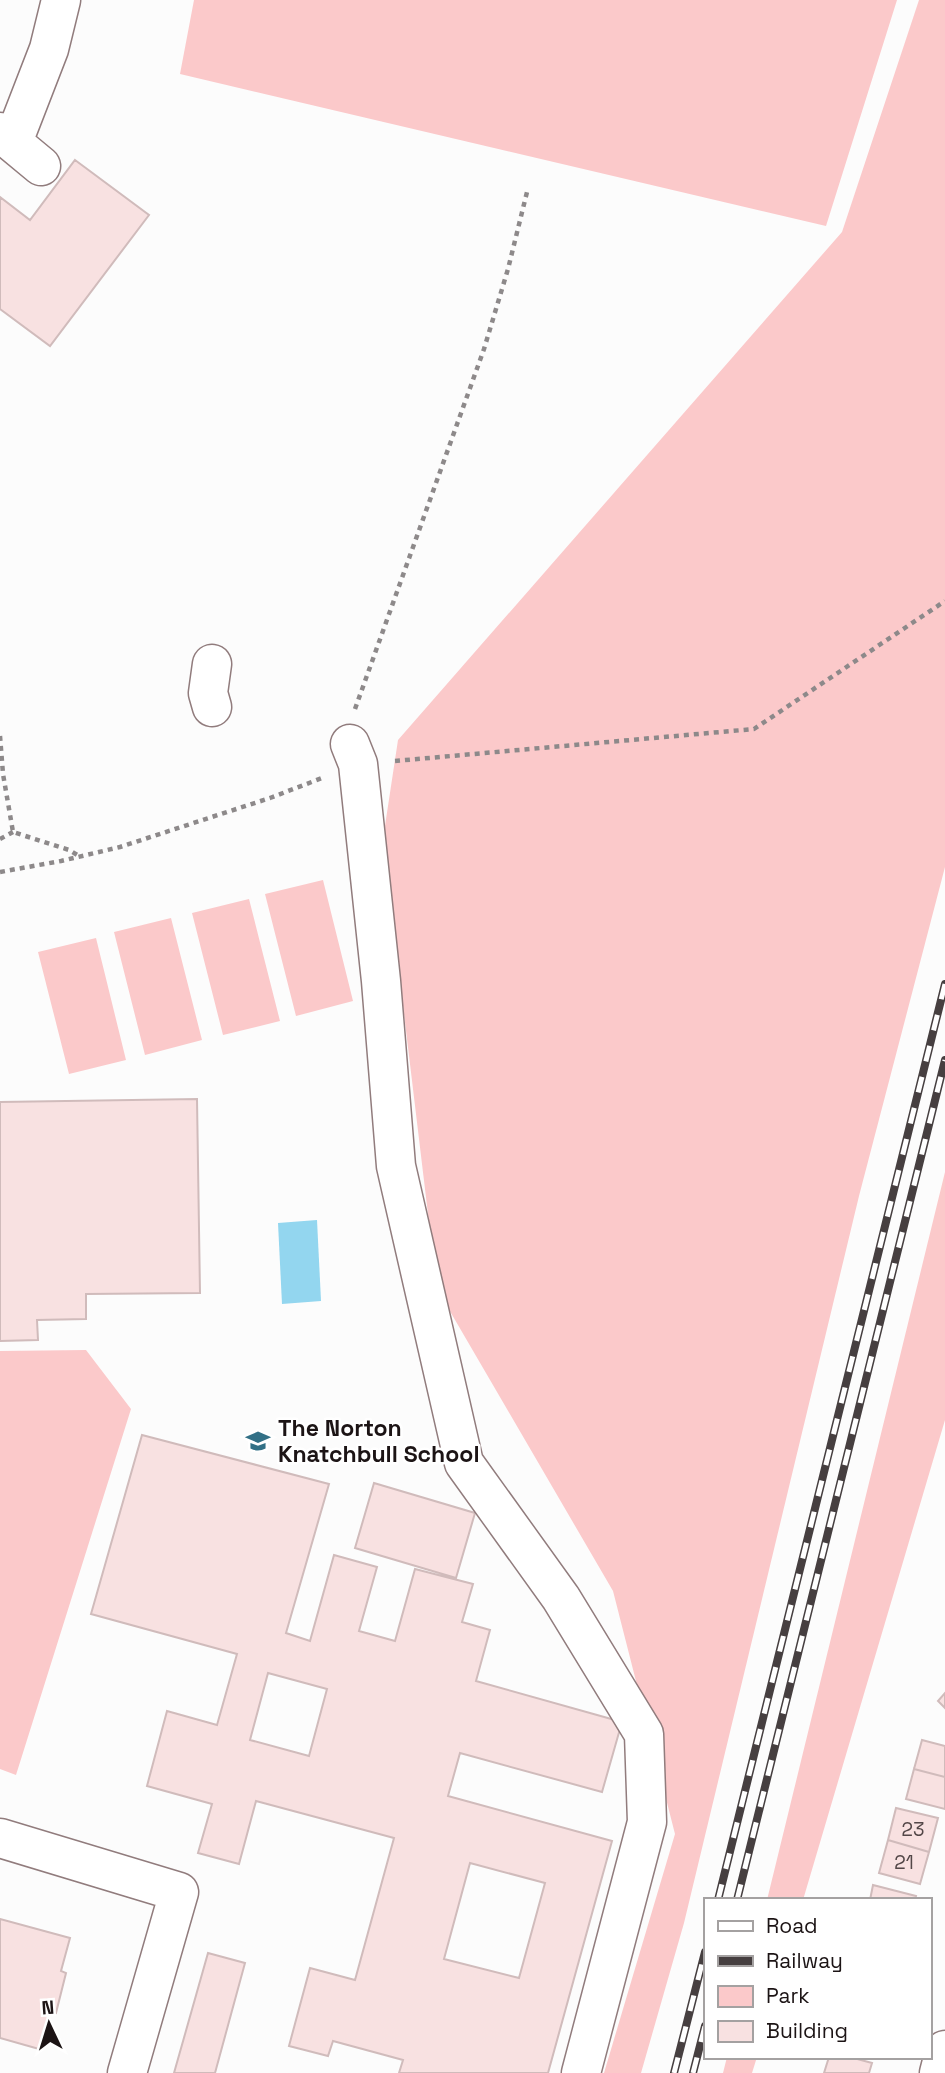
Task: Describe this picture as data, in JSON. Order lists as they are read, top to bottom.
{
  "places": {
    "school or university": ["The Norton Knatchbull School"]
  },
  "house_numbers": ["23", "21"],
  "legend": [
    "Road",
    "Railway",
    "Park",
    "Building"
  ],
  "north": "top"
}
